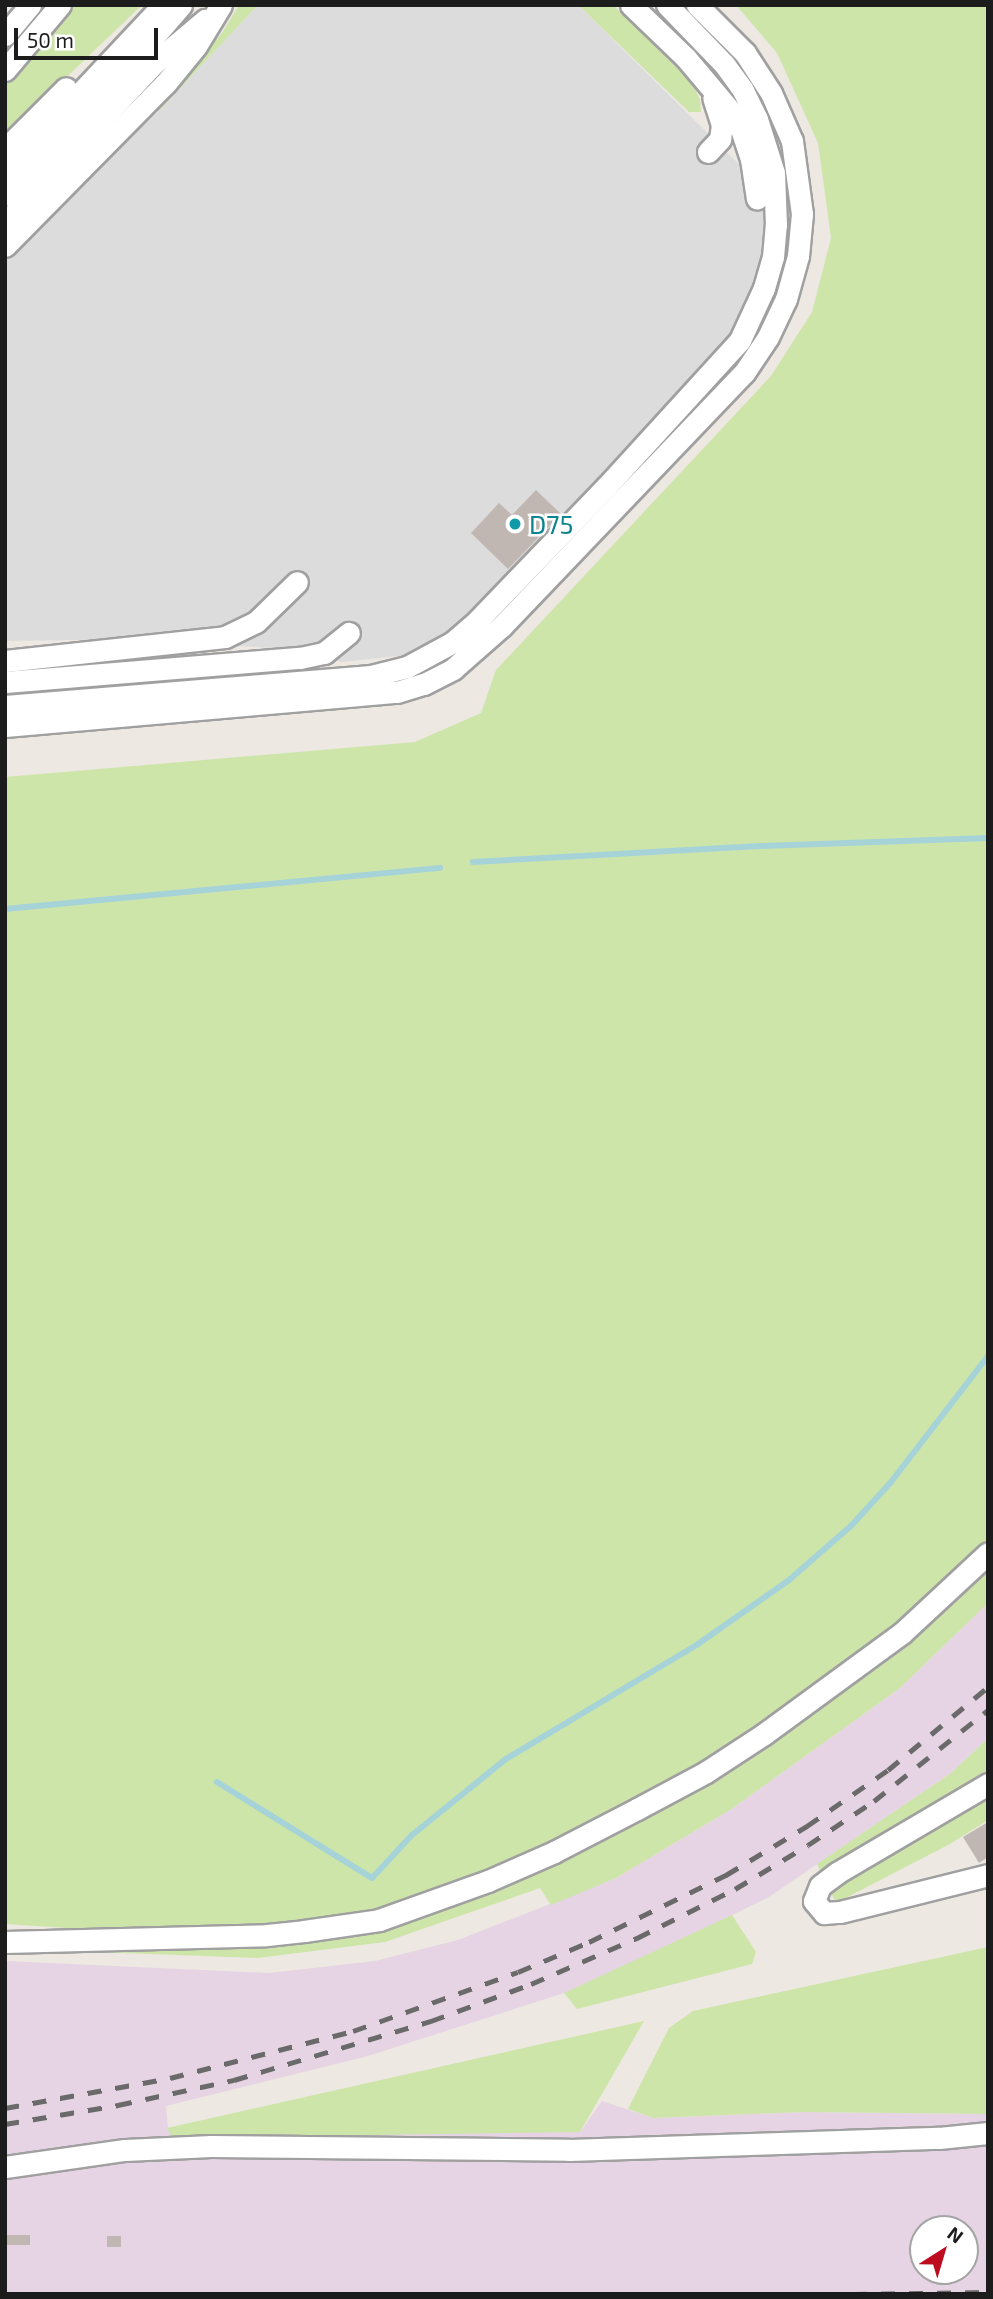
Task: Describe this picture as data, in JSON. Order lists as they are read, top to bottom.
{
  "places": ["D75"],
  "scale_bar": "50 m",
  "north": "top right"
}
